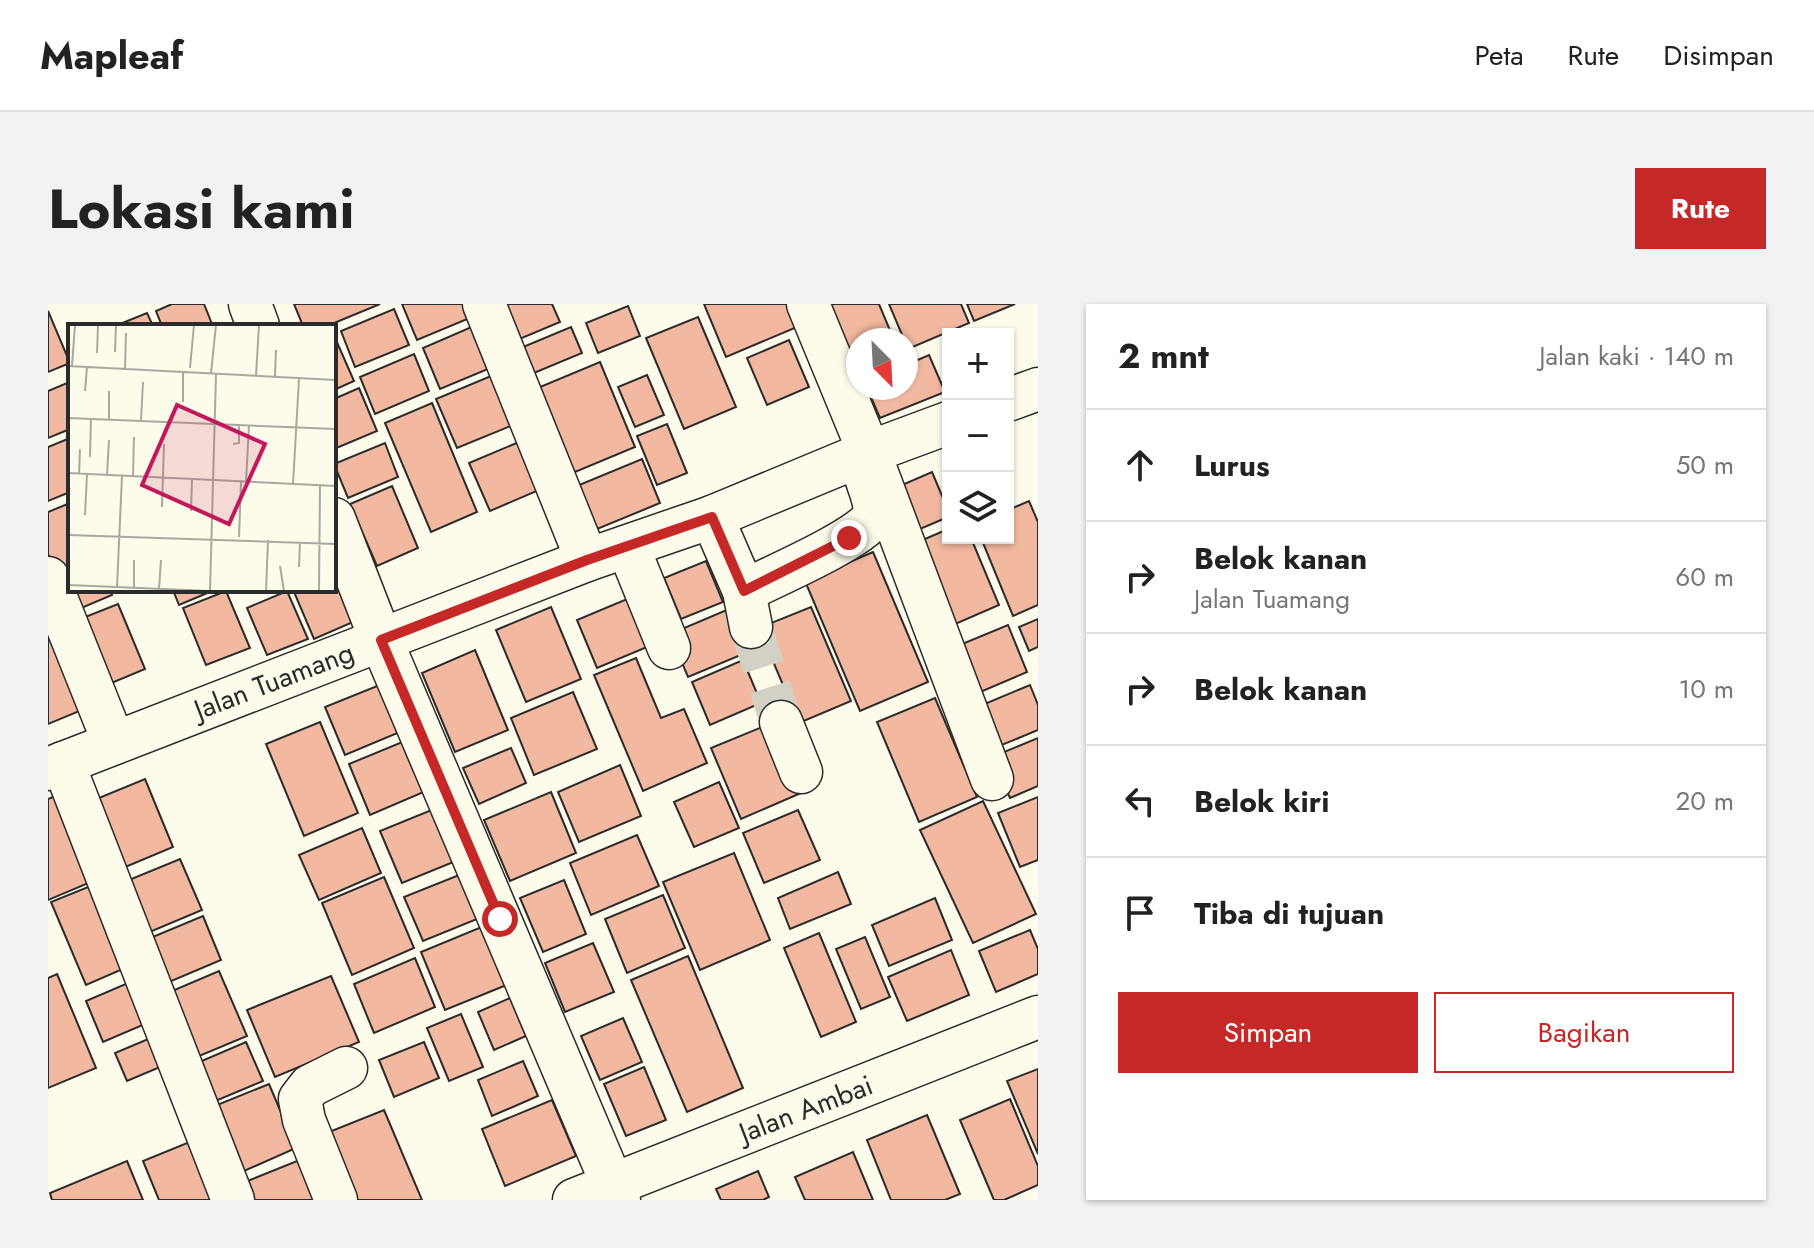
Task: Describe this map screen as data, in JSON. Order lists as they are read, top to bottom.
{
  "streets": {
    "street": ["Jalan Tuamang", "Jalan Ambai"]
  },
  "north": "bottom right",
  "page": {
    "header": "Mapleaf",
    "nav": ["Peta", "Rute", "Disimpan"],
    "title": "Lokasi kami",
    "buttons": [
      "Rute",
      ["Simpan", "Bagikan"]
    ],
    "heading": ["2 mnt", "Jalan kaki · 140 m"],
    "map_buttons": ["+", "−"],
    "list": [
      ["Lurus", "50 m"],
      ["Belok kanan", "Jalan Tuamang", "60 m"],
      ["Belok kanan", "10 m"],
      ["Belok kiri", "20 m"],
      "Tiba di tujuan"
    ]
  }
}
